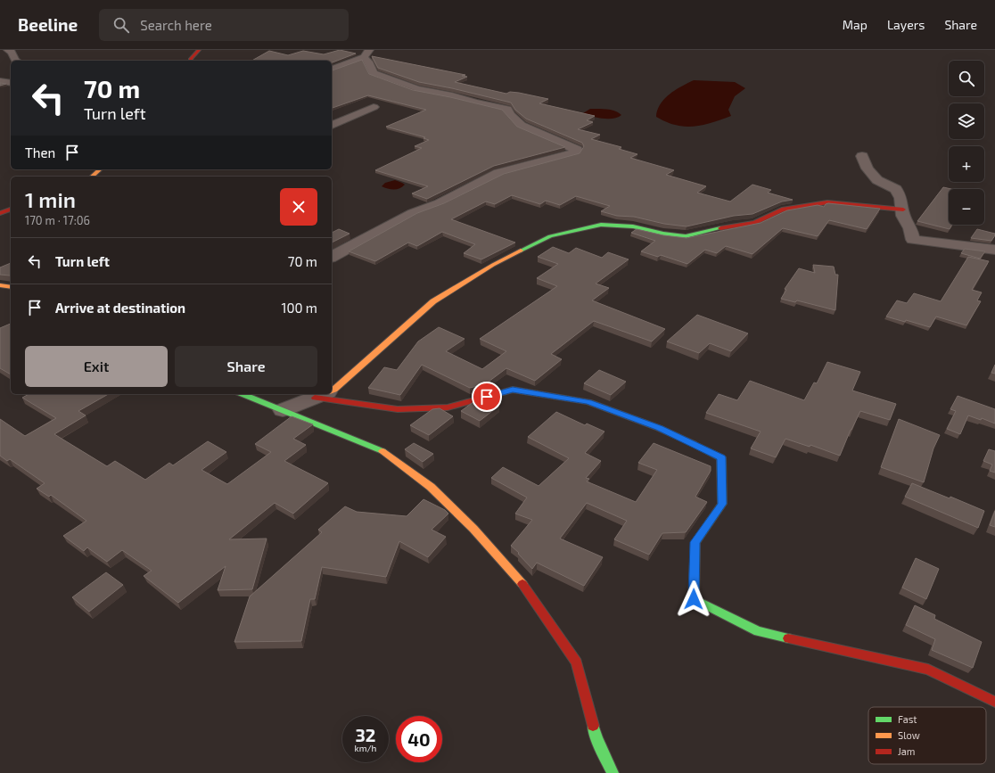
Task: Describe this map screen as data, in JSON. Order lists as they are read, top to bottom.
{
  "legend": ["Fast", "Slow", "Jam"],
  "page": {
    "header": "Beeline",
    "search": "Search here",
    "nav": ["Map", "Layers", "Share"],
    "map_buttons": ["+", "−"],
    "turn": ["70 m", "Turn left"],
    "then": "Then",
    "heading": ["1 min", "170 m · 17:06"],
    "list": [
      {
        "name": "Turn left",
        "value": "70 m"
      },
      {
        "name": "Arrive at destination",
        "value": "100 m"
      }
    ],
    "buttons": ["Exit", "Share"],
    "speed": "32 km/h",
    "limit": "40"
  }
}
